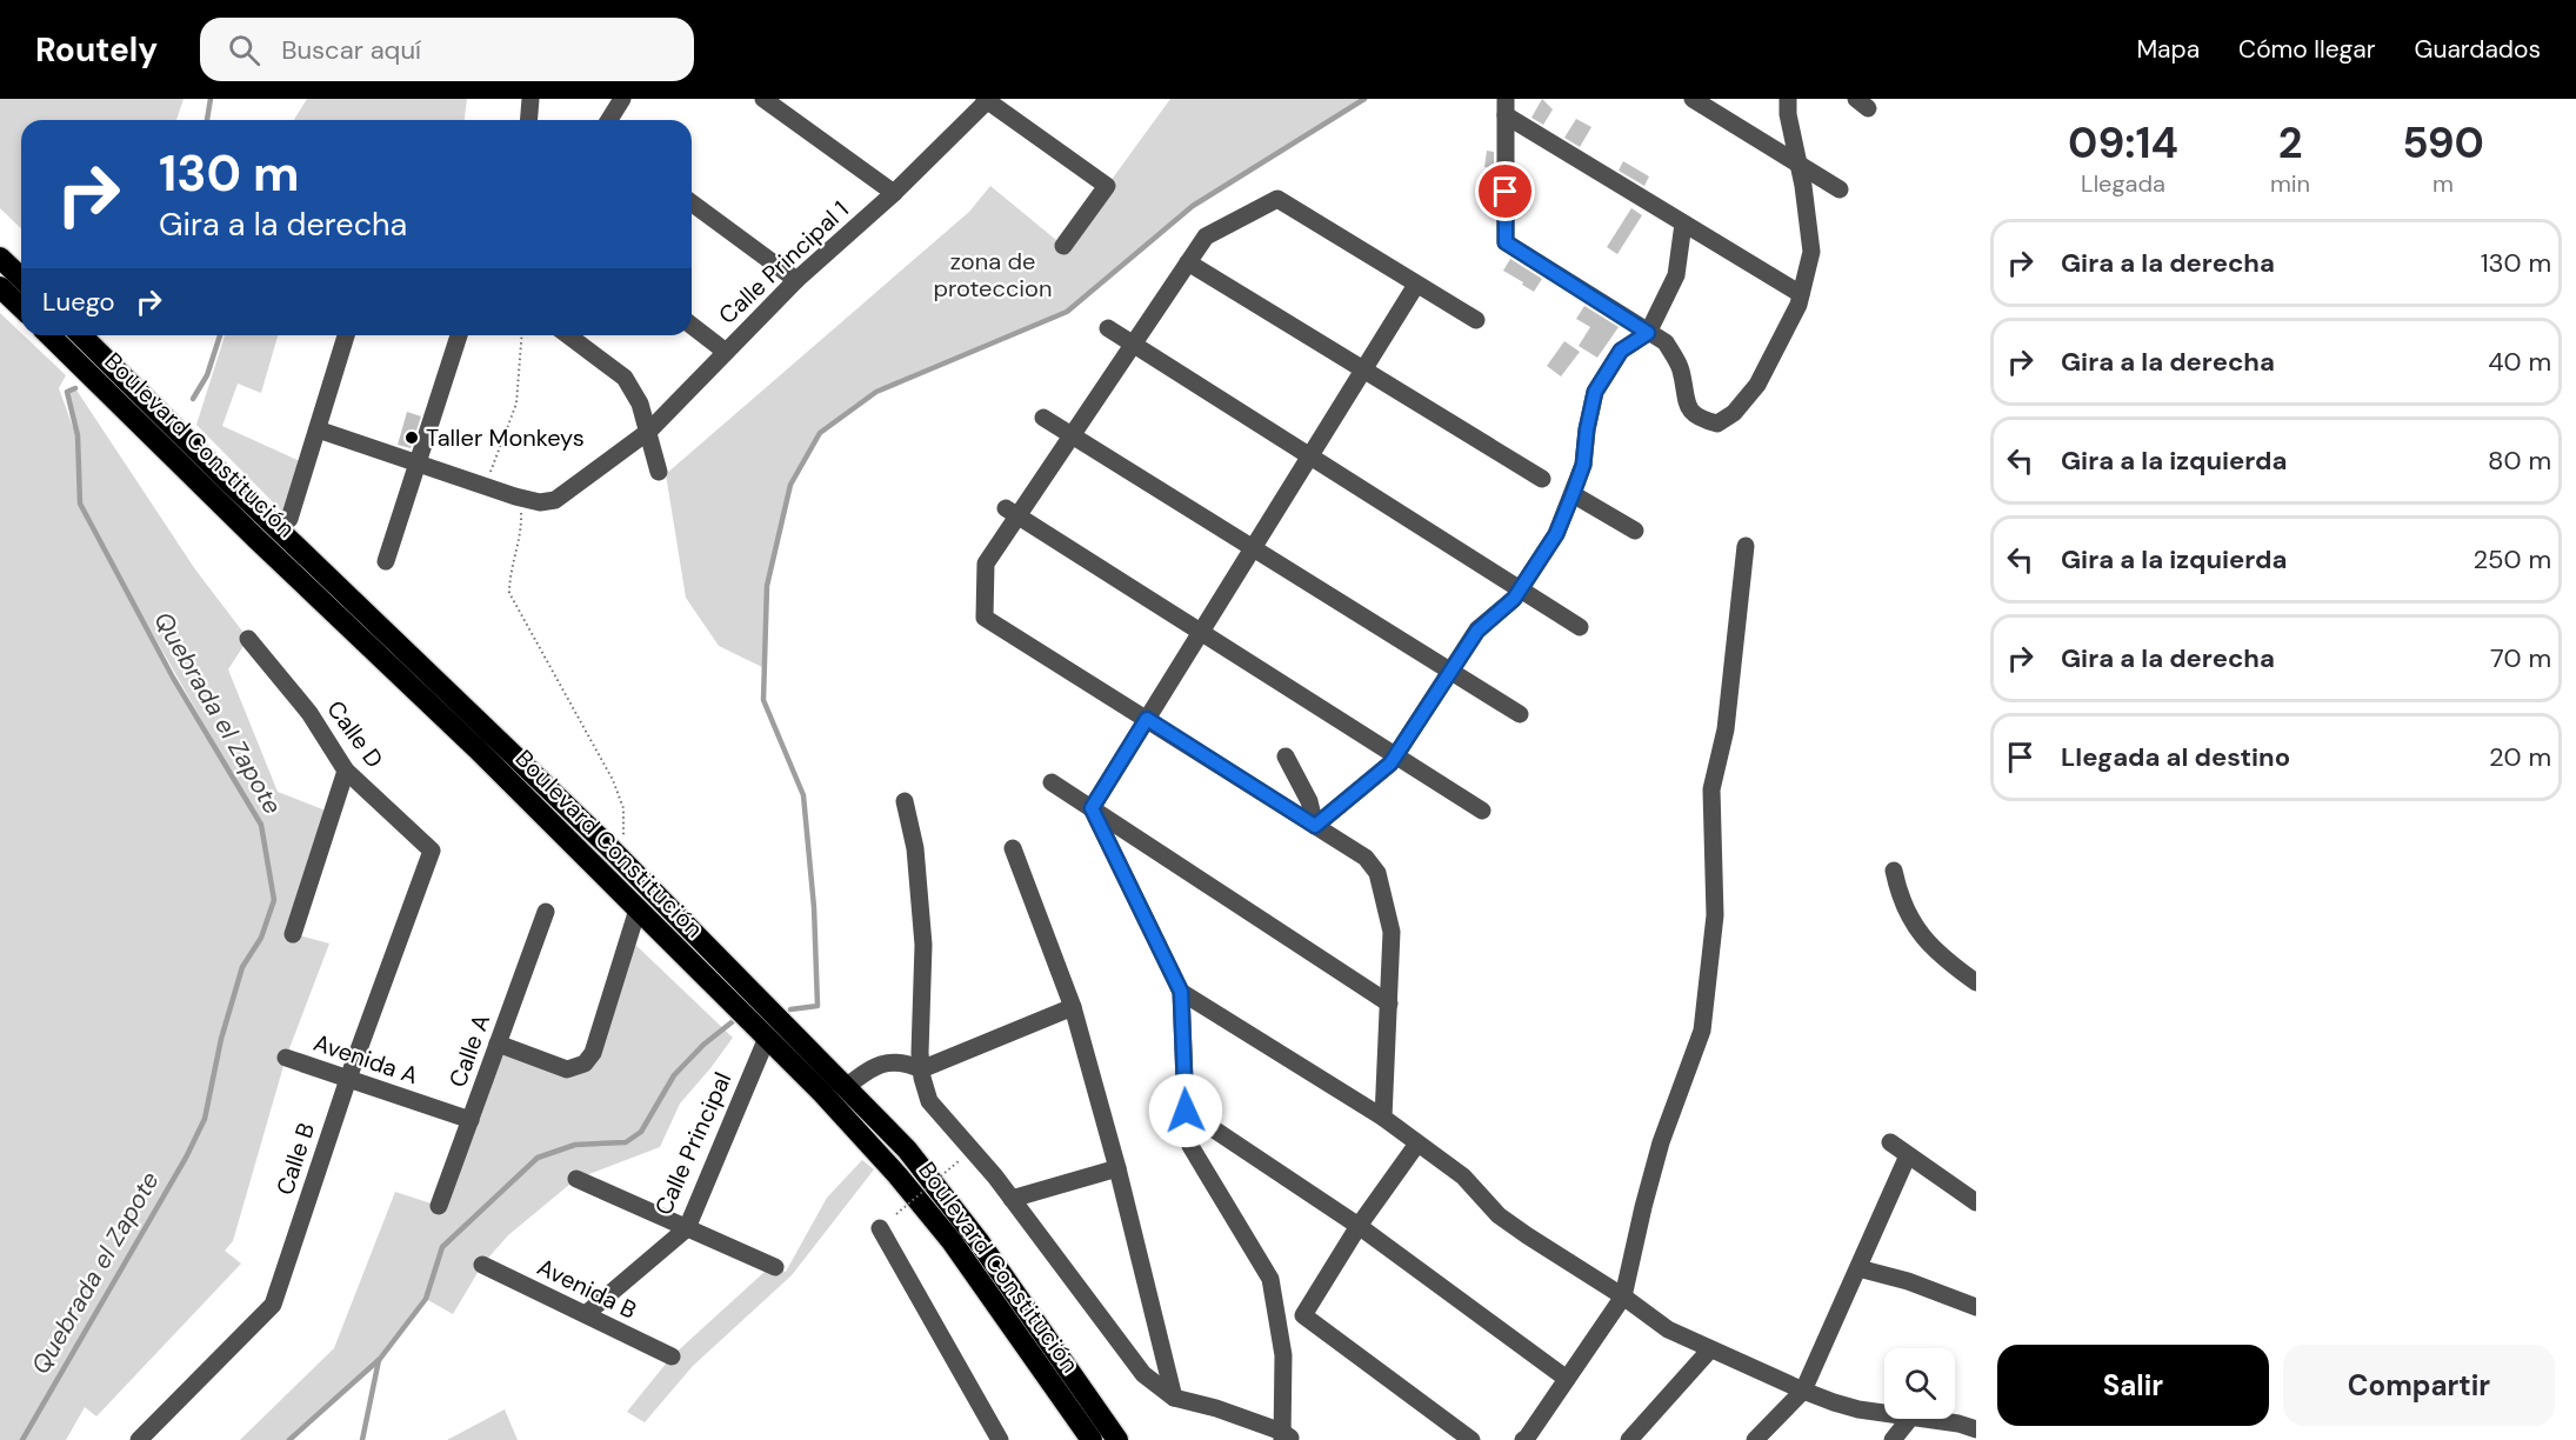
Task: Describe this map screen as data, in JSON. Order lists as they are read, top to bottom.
{
  "streets": {
    "highway": ["Boulevard Constitución"],
    "street": [
      "Calle Principal 1",
      "Calle D",
      "Calle A",
      "Avenida A",
      "Calle Principal",
      "Calle B",
      "Avenida B"
    ]
  },
  "crossings": [
    ["Boulevard Constitución", "Calle Principal"],
    ["Calle D", "Calle B"],
    ["Calle A", "Avenida A"],
    ["Avenida A", "Calle B"],
    ["Calle Principal", "Avenida B"]
  ],
  "water": ["Quebrada el Zapote"],
  "parks": ["zona de proteccion"],
  "places": ["Taller Monkeys"],
  "page": {
    "header": "Routely",
    "search": "Buscar aquí",
    "nav": ["Mapa", "Cómo llegar", "Guardados"],
    "eta": [
      "09:14",
      "Llegada",
      "2",
      "min",
      "590",
      "m"
    ],
    "turn": ["130 m", "Gira a la derecha"],
    "list": [
      {
        "name": "Gira a la derecha",
        "value": "130 m"
      },
      {
        "name": "Gira a la derecha",
        "value": "40 m"
      },
      {
        "name": "Gira a la izquierda",
        "value": "80 m"
      },
      {
        "name": "Gira a la izquierda",
        "value": "250 m"
      },
      {
        "name": "Gira a la derecha",
        "value": "70 m"
      },
      {
        "name": "Llegada al destino",
        "value": "20 m"
      }
    ],
    "then": "Luego",
    "buttons": ["Salir", "Compartir"]
  }
}
